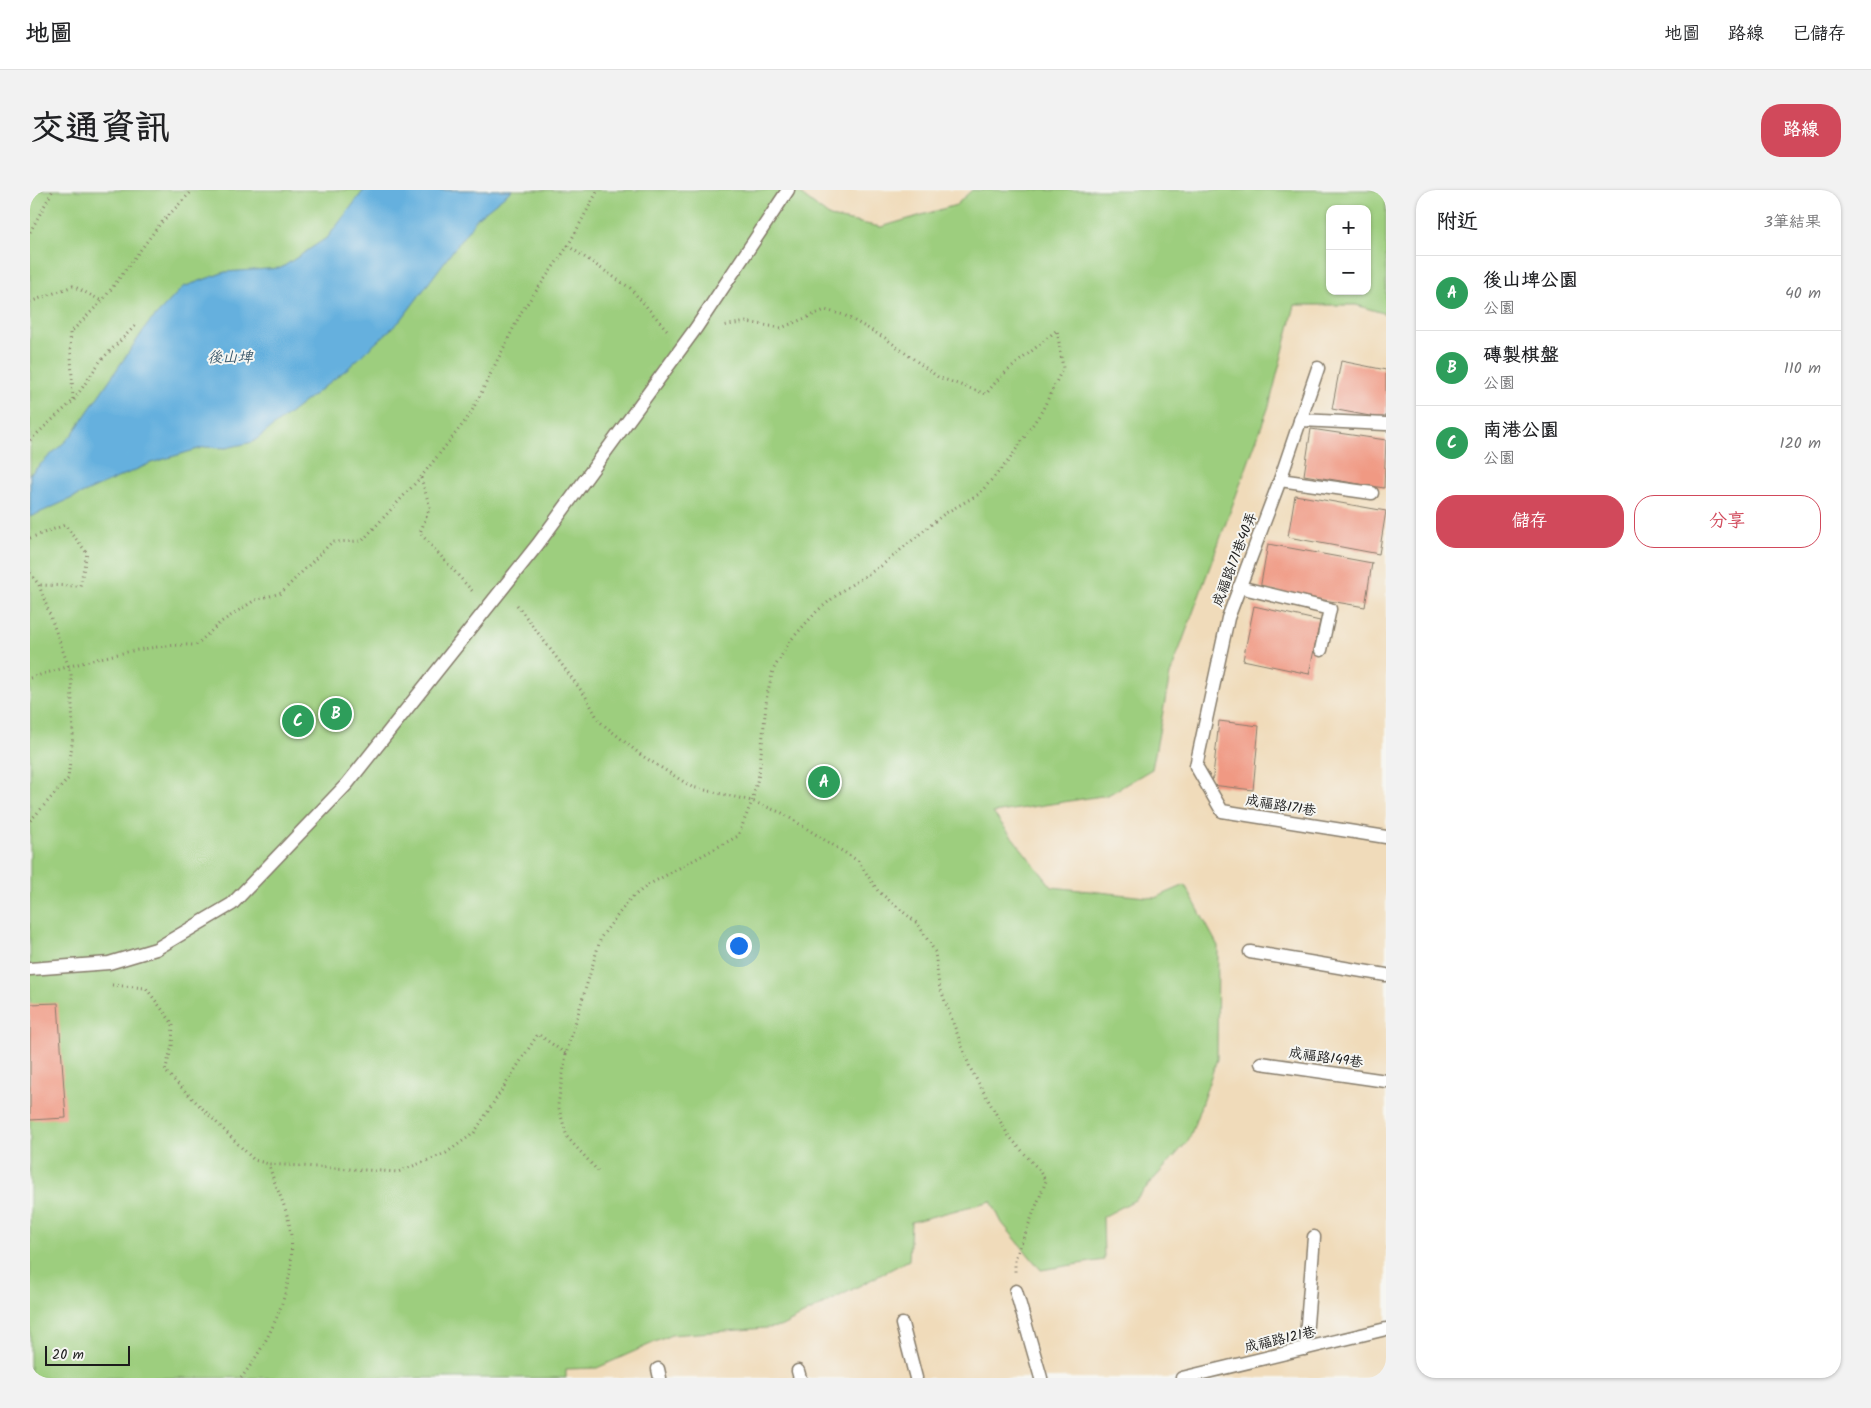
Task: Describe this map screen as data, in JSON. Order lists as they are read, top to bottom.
{
  "streets": {
    "lane": [
      "成福路171巷40弄",
      "成福路171巷",
      "成福路149巷",
      "成福路121巷"
    ]
  },
  "crossings": [
    ["成福路171巷40弄", "成福路171巷"]
  ],
  "water": ["後山埤"],
  "scale_bar": "20 m",
  "page": {
    "header": "地圖",
    "nav": ["地圖", "路線", "已儲存"],
    "title": "交通資訊",
    "buttons": [
      "路線",
      ["儲存", "分享"]
    ],
    "heading": ["附近", "3筆結果"],
    "map_buttons": ["+", "−"],
    "list": [
      {
        "mark": "A",
        "name": "後山埤公園",
        "note": "公園",
        "value": "40 m"
      },
      {
        "mark": "B",
        "name": "磚製棋盤",
        "note": "公園",
        "value": "110 m"
      },
      {
        "mark": "C",
        "name": "南港公園",
        "note": "公園",
        "value": "120 m"
      }
    ],
    "pins": ["B", "C", "A"],
    "scale": "20 m"
  }
}
